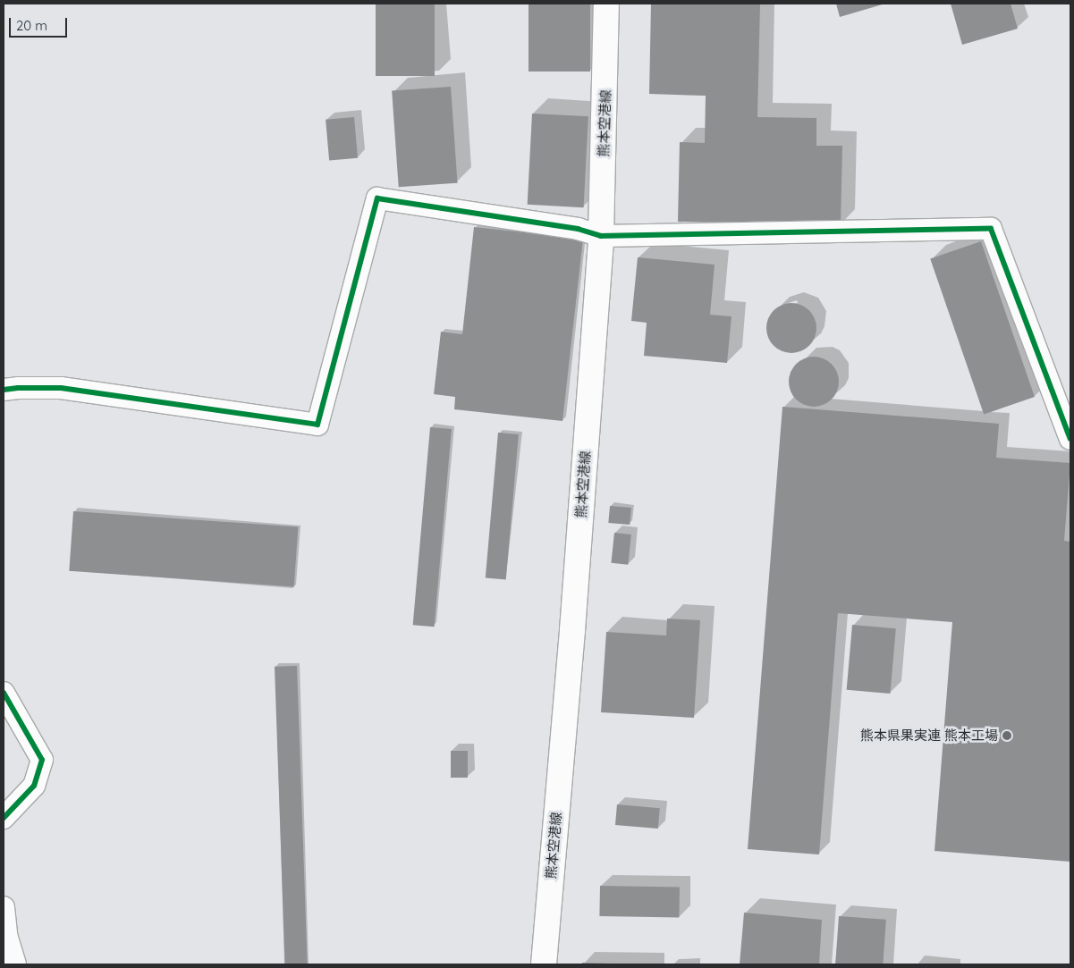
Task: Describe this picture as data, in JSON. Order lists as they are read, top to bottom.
{
  "streets": {
    "main road": ["熊本空港線"]
  },
  "places": ["熊本県果実連 熊本工場"],
  "scale_bar": "20 m"
}
